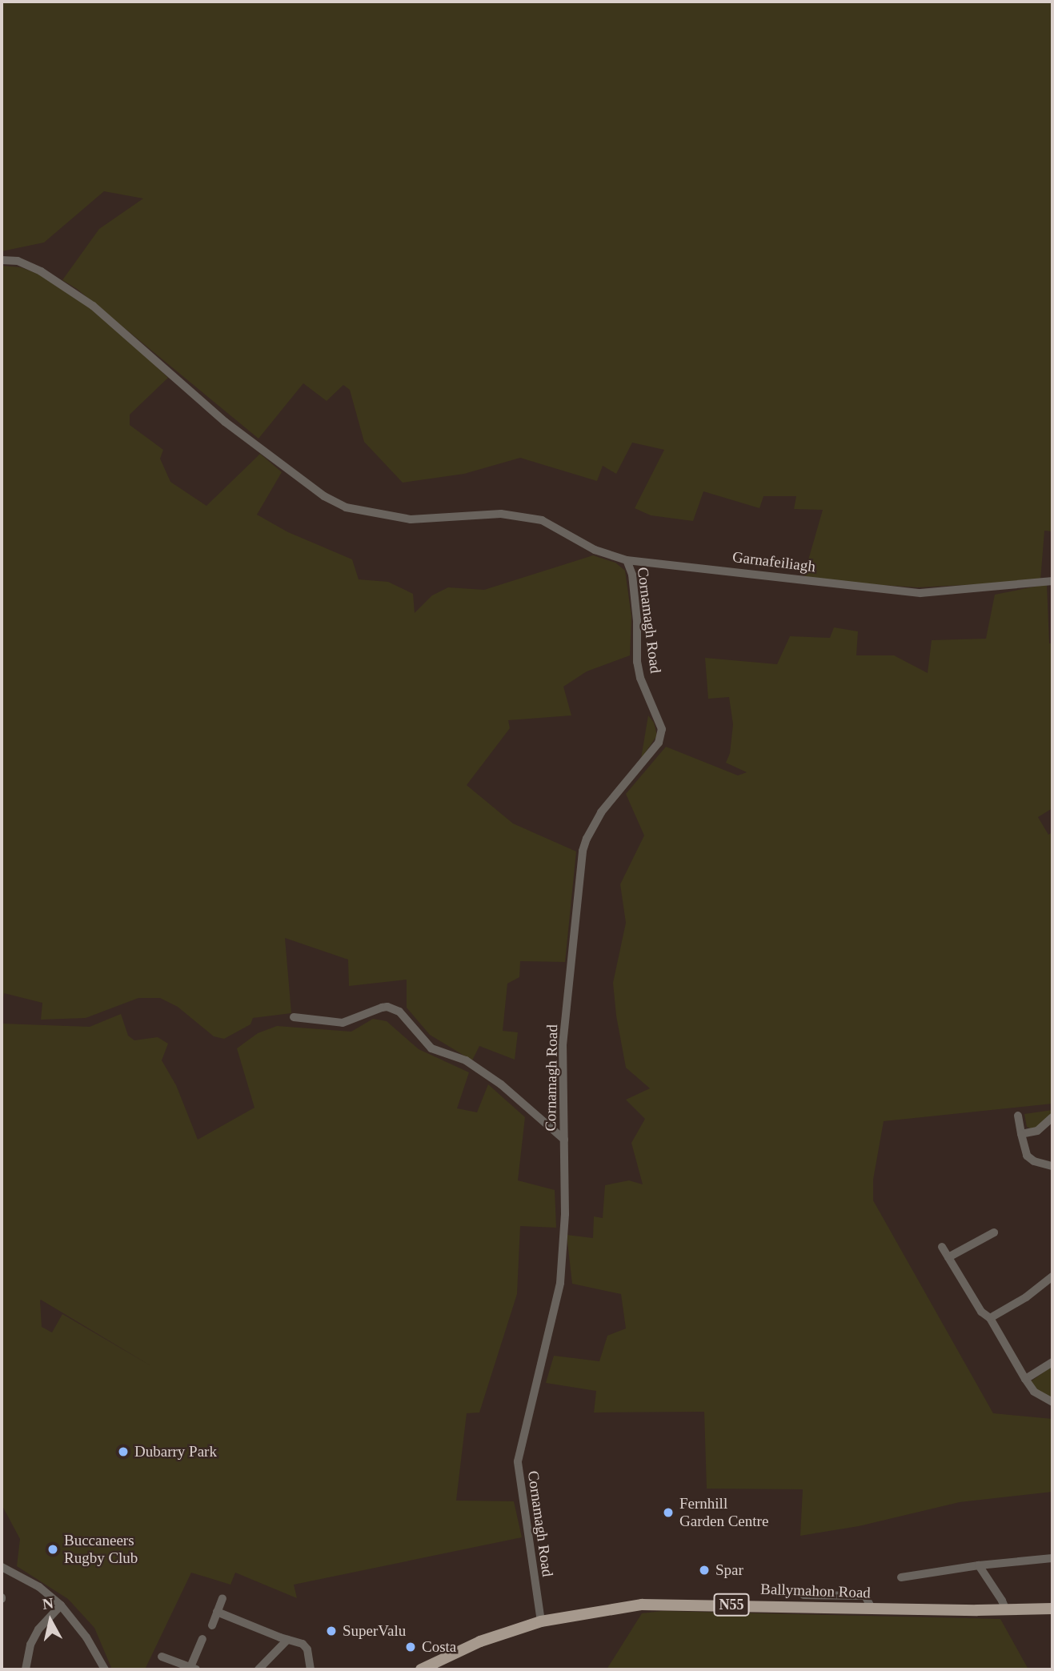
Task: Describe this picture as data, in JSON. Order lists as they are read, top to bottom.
{
  "streets": {
    "main road": ["Ballymahon Road", "N55"],
    "street": ["Garnafeiliagh", "Cornamagh Road"]
  },
  "crossings": [
    ["Garnafeiliagh", "Cornamagh Road"],
    ["Cornamagh Road", "Ballymahon Road"]
  ],
  "places": [
    "Dubarry Park",
    "Fernhill Garden Centre",
    "Buccaneers Rugby Club",
    "Spar",
    "SuperValu",
    "Costa"
  ],
  "north": "top"
}
